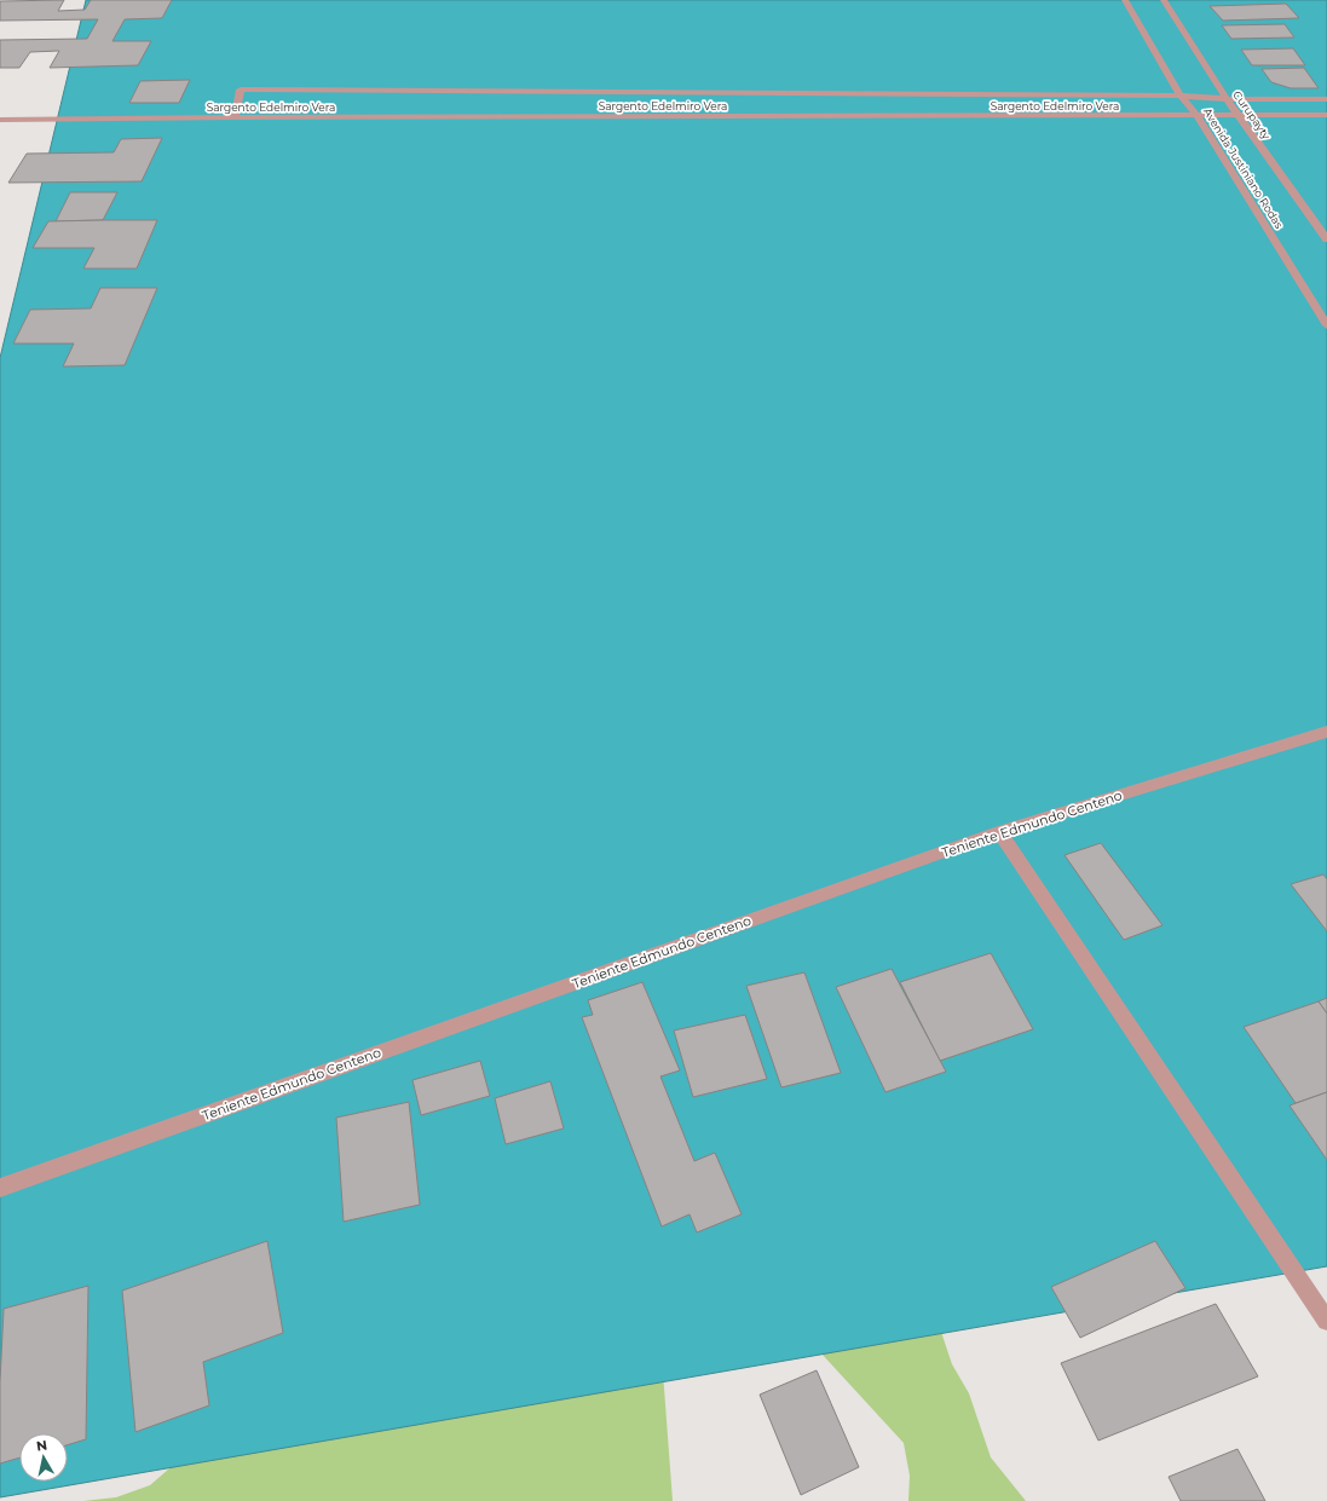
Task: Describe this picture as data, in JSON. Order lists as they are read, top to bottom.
{
  "streets": {
    "street": [
      "Sargento Edelmiro Vera",
      "Curupayty",
      "Avenida Justiniano Rodas",
      "Teniente Edmundo Centeno"
    ]
  },
  "crossings": [
    ["Sargento Edelmiro Vera", "Curupayty"],
    ["Sargento Edelmiro Vera", "Avenida Justiniano Rodas"]
  ],
  "north": "top"
}
